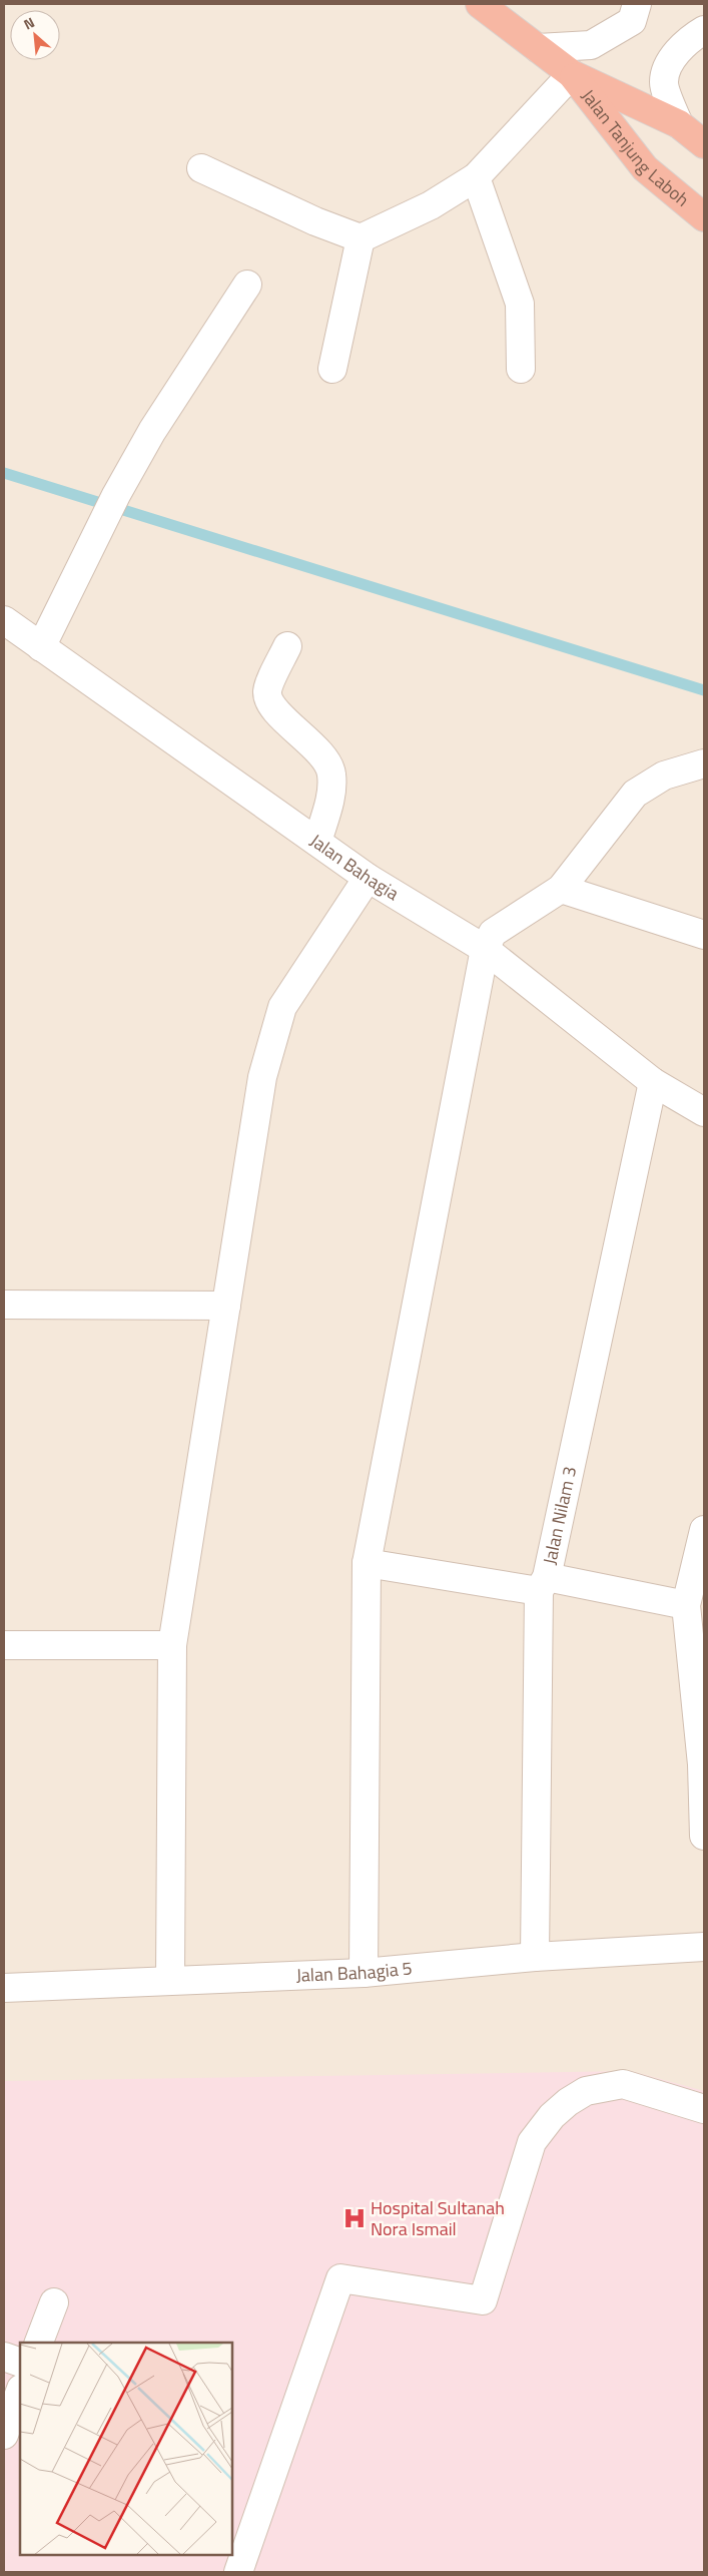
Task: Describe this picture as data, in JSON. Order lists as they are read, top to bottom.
{
  "streets": {
    "highway": ["Jalan Tanjung Laboh"],
    "street": ["Jalan Bahagia", "Jalan Nilam 3", "Jalan Bahagia 5"]
  },
  "crossings": [
    ["Jalan Bahagia", "Jalan Nilam 3"],
    ["Jalan Nilam 3", "Jalan Bahagia 5"]
  ],
  "places": {
    "hospital": ["Hospital Sultanah Nora Ismail"]
  },
  "north": "top left"
}
